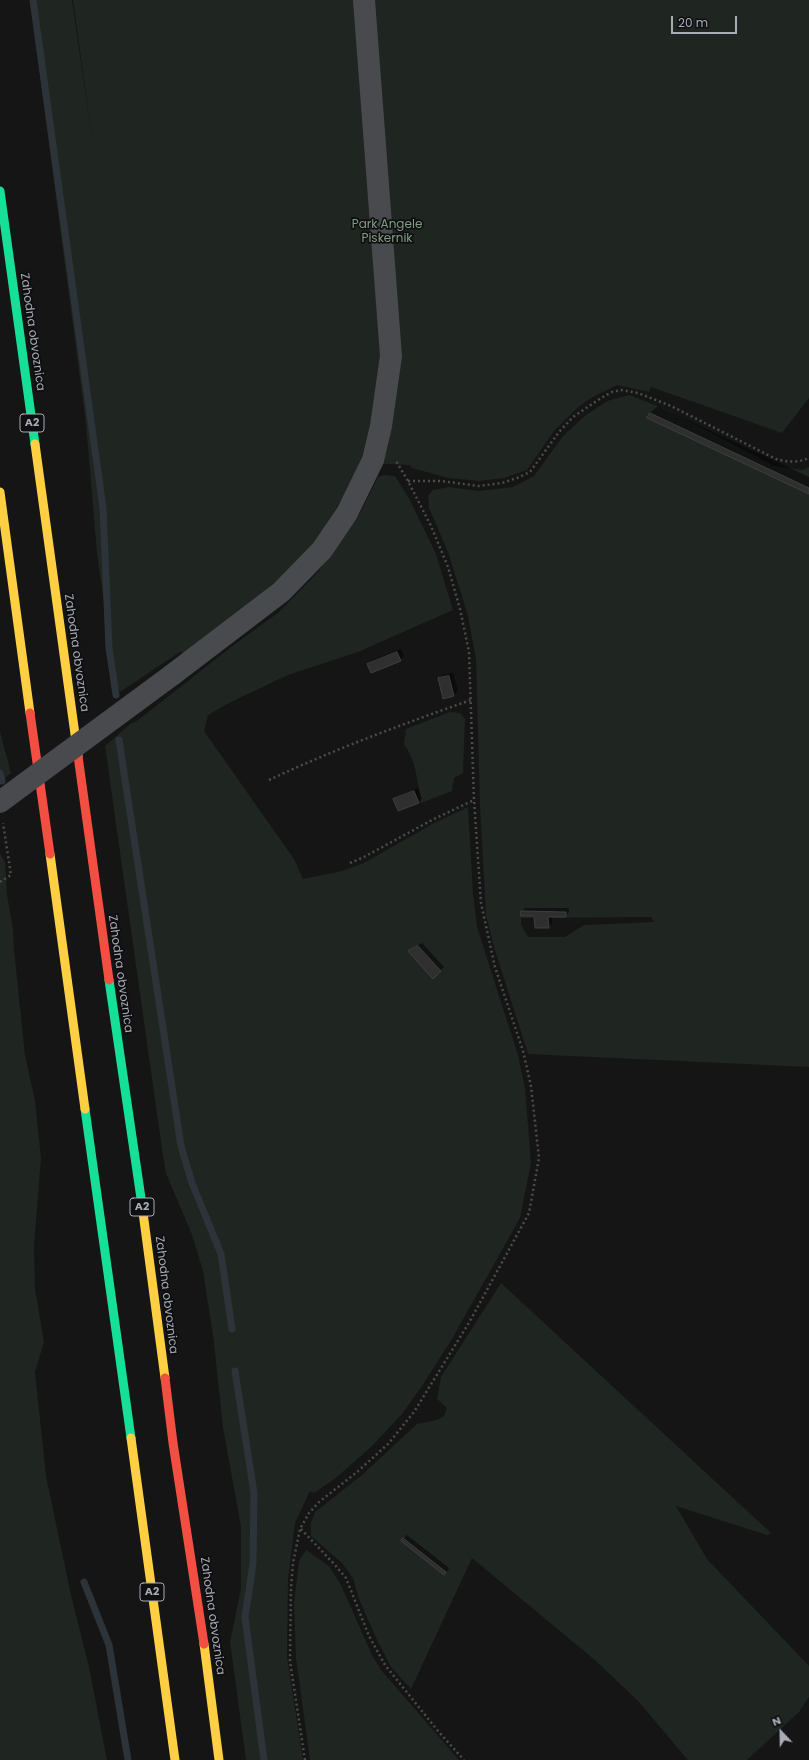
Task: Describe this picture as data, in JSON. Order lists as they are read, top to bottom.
{
  "streets": {
    "highway": ["Zahodna obvoznica", "A2"]
  },
  "parks": ["Park Angele Piskernik"],
  "scale_bar": "20 m",
  "north": "top"
}
